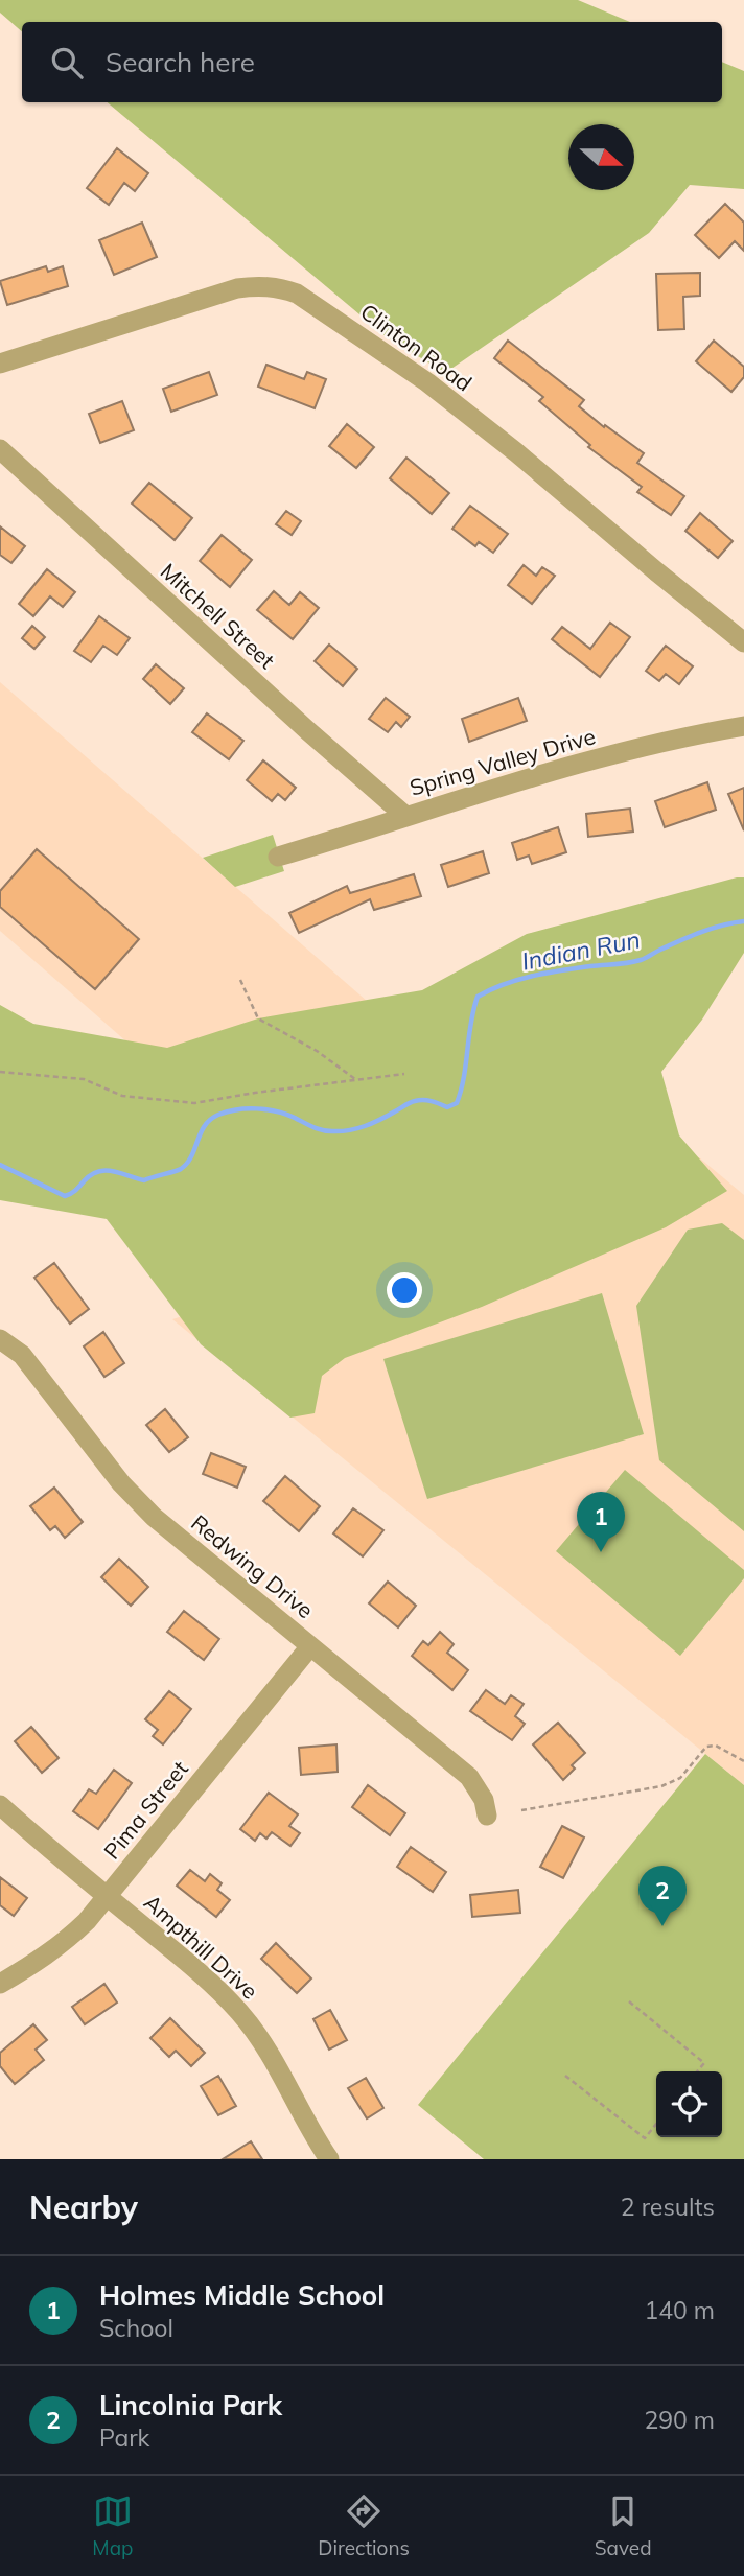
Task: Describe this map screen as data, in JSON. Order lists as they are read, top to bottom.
{
  "streets": {
    "street": [
      "Clinton Road",
      "Mitchell Street",
      "Spring Valley Drive",
      "Redwing Drive",
      "Pima Street",
      "Ampthill Drive"
    ]
  },
  "crossings": [
    ["Mitchell Street", "Spring Valley Drive"],
    ["Redwing Drive", "Pima Street"],
    ["Pima Street", "Ampthill Drive"]
  ],
  "water": ["Indian Run"],
  "north": "right",
  "page": {
    "search": "Search here",
    "pins": ["1", "2"],
    "heading": ["Nearby", "2 results"],
    "list": [
      {
        "mark": "1",
        "name": "Holmes Middle School",
        "note": "School",
        "value": "140 m"
      },
      {
        "mark": "2",
        "name": "Lincolnia Park",
        "note": "Park",
        "value": "290 m"
      }
    ],
    "nav": ["Map", "Directions", "Saved"]
  }
}
